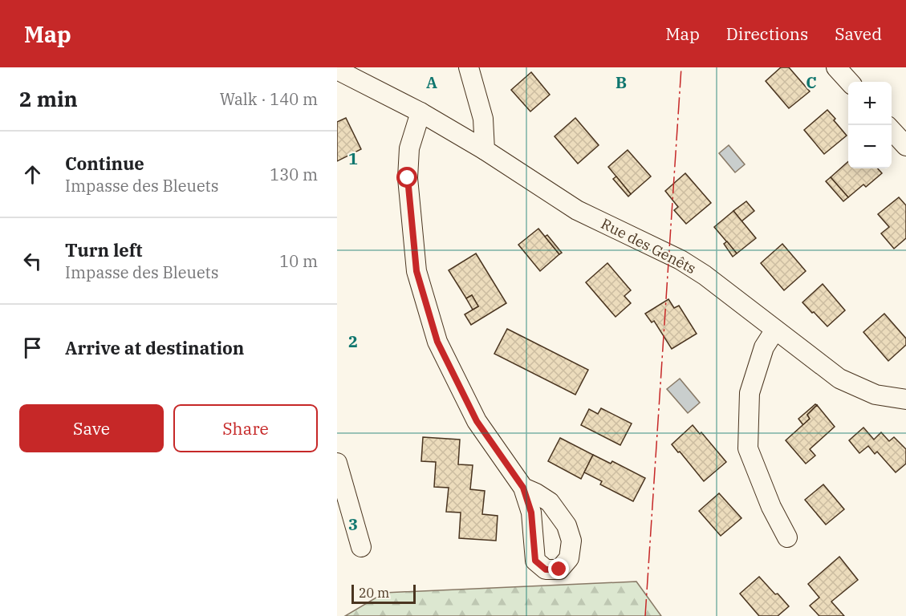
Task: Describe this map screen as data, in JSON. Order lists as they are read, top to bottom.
{
  "streets": {
    "street": ["Rue des Genêts"]
  },
  "scale_bar": "20 m",
  "page": {
    "header": "Map",
    "nav": ["Map", "Directions", "Saved"],
    "heading": ["2 min", "Walk · 140 m"],
    "map_buttons": ["+", "−"],
    "list": [
      ["Continue", "Impasse des Bleuets", "130 m"],
      ["Turn left", "Impasse des Bleuets", "10 m"],
      "Arrive at destination"
    ],
    "buttons": ["Save", "Share"],
    "scale": "20 m"
  },
  "grid": {
    "columns": ["A", "B", "C"],
    "rows": ["1", "2", "3"]
  }
}
